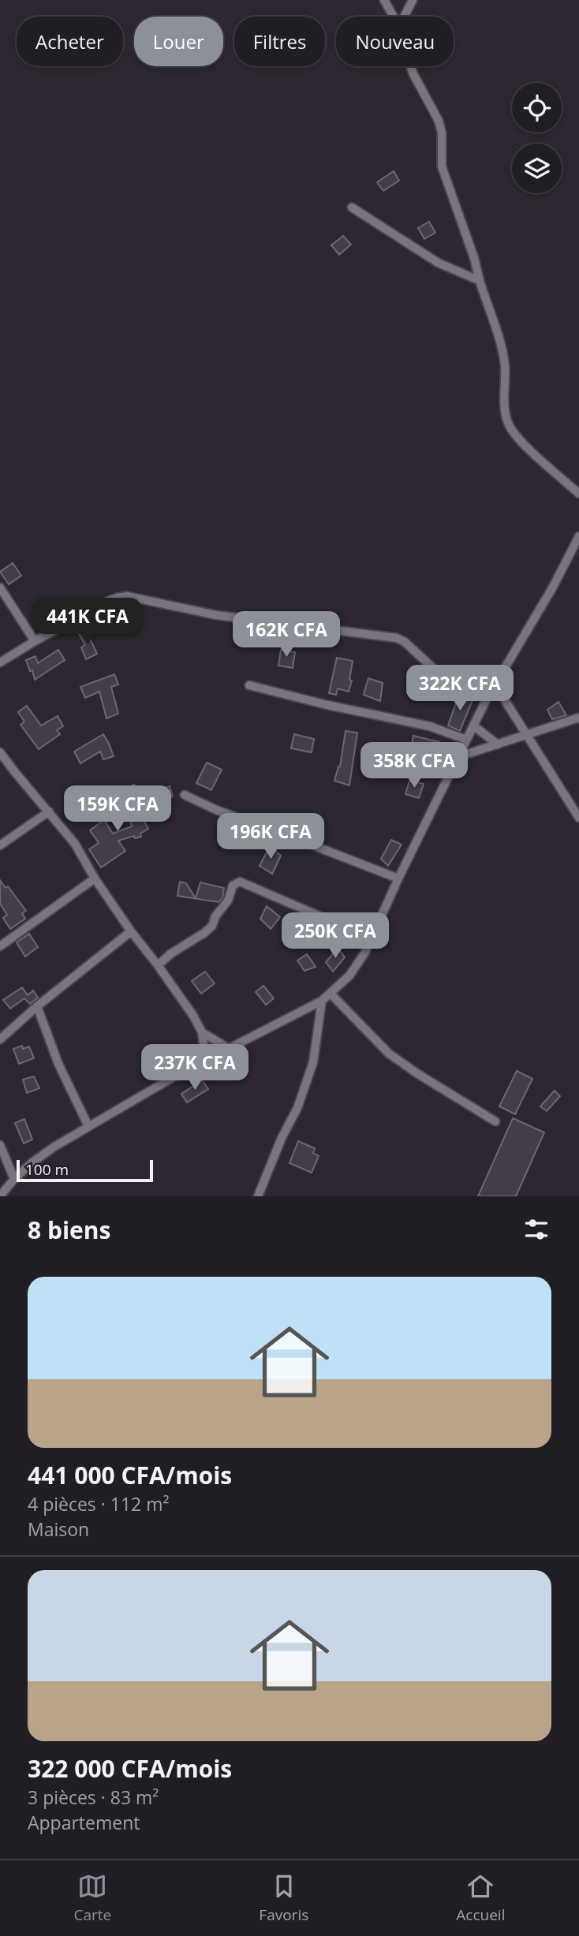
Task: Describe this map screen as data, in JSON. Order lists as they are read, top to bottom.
{
  "scale_bar": "100 m",
  "page": {
    "chip": [
      "Acheter",
      "Louer",
      "Filtres",
      "Nouveau"
    ],
    "price": [
      "441K CFA",
      "162K CFA",
      "322K CFA",
      "358K CFA",
      "159K CFA",
      "196K CFA",
      "250K CFA",
      "237K CFA"
    ],
    "scale": "100 m",
    "heading": "8 biens",
    "list": [
      {
        "name": "441 000 CFA/mois",
        "note": "4 pièces · 112 m² · Maison"
      },
      {
        "name": "322 000 CFA/mois",
        "note": "3 pièces · 83 m² · Appartement"
      }
    ],
    "tabs": ["Carte", "Favoris", "Accueil"]
  }
}
